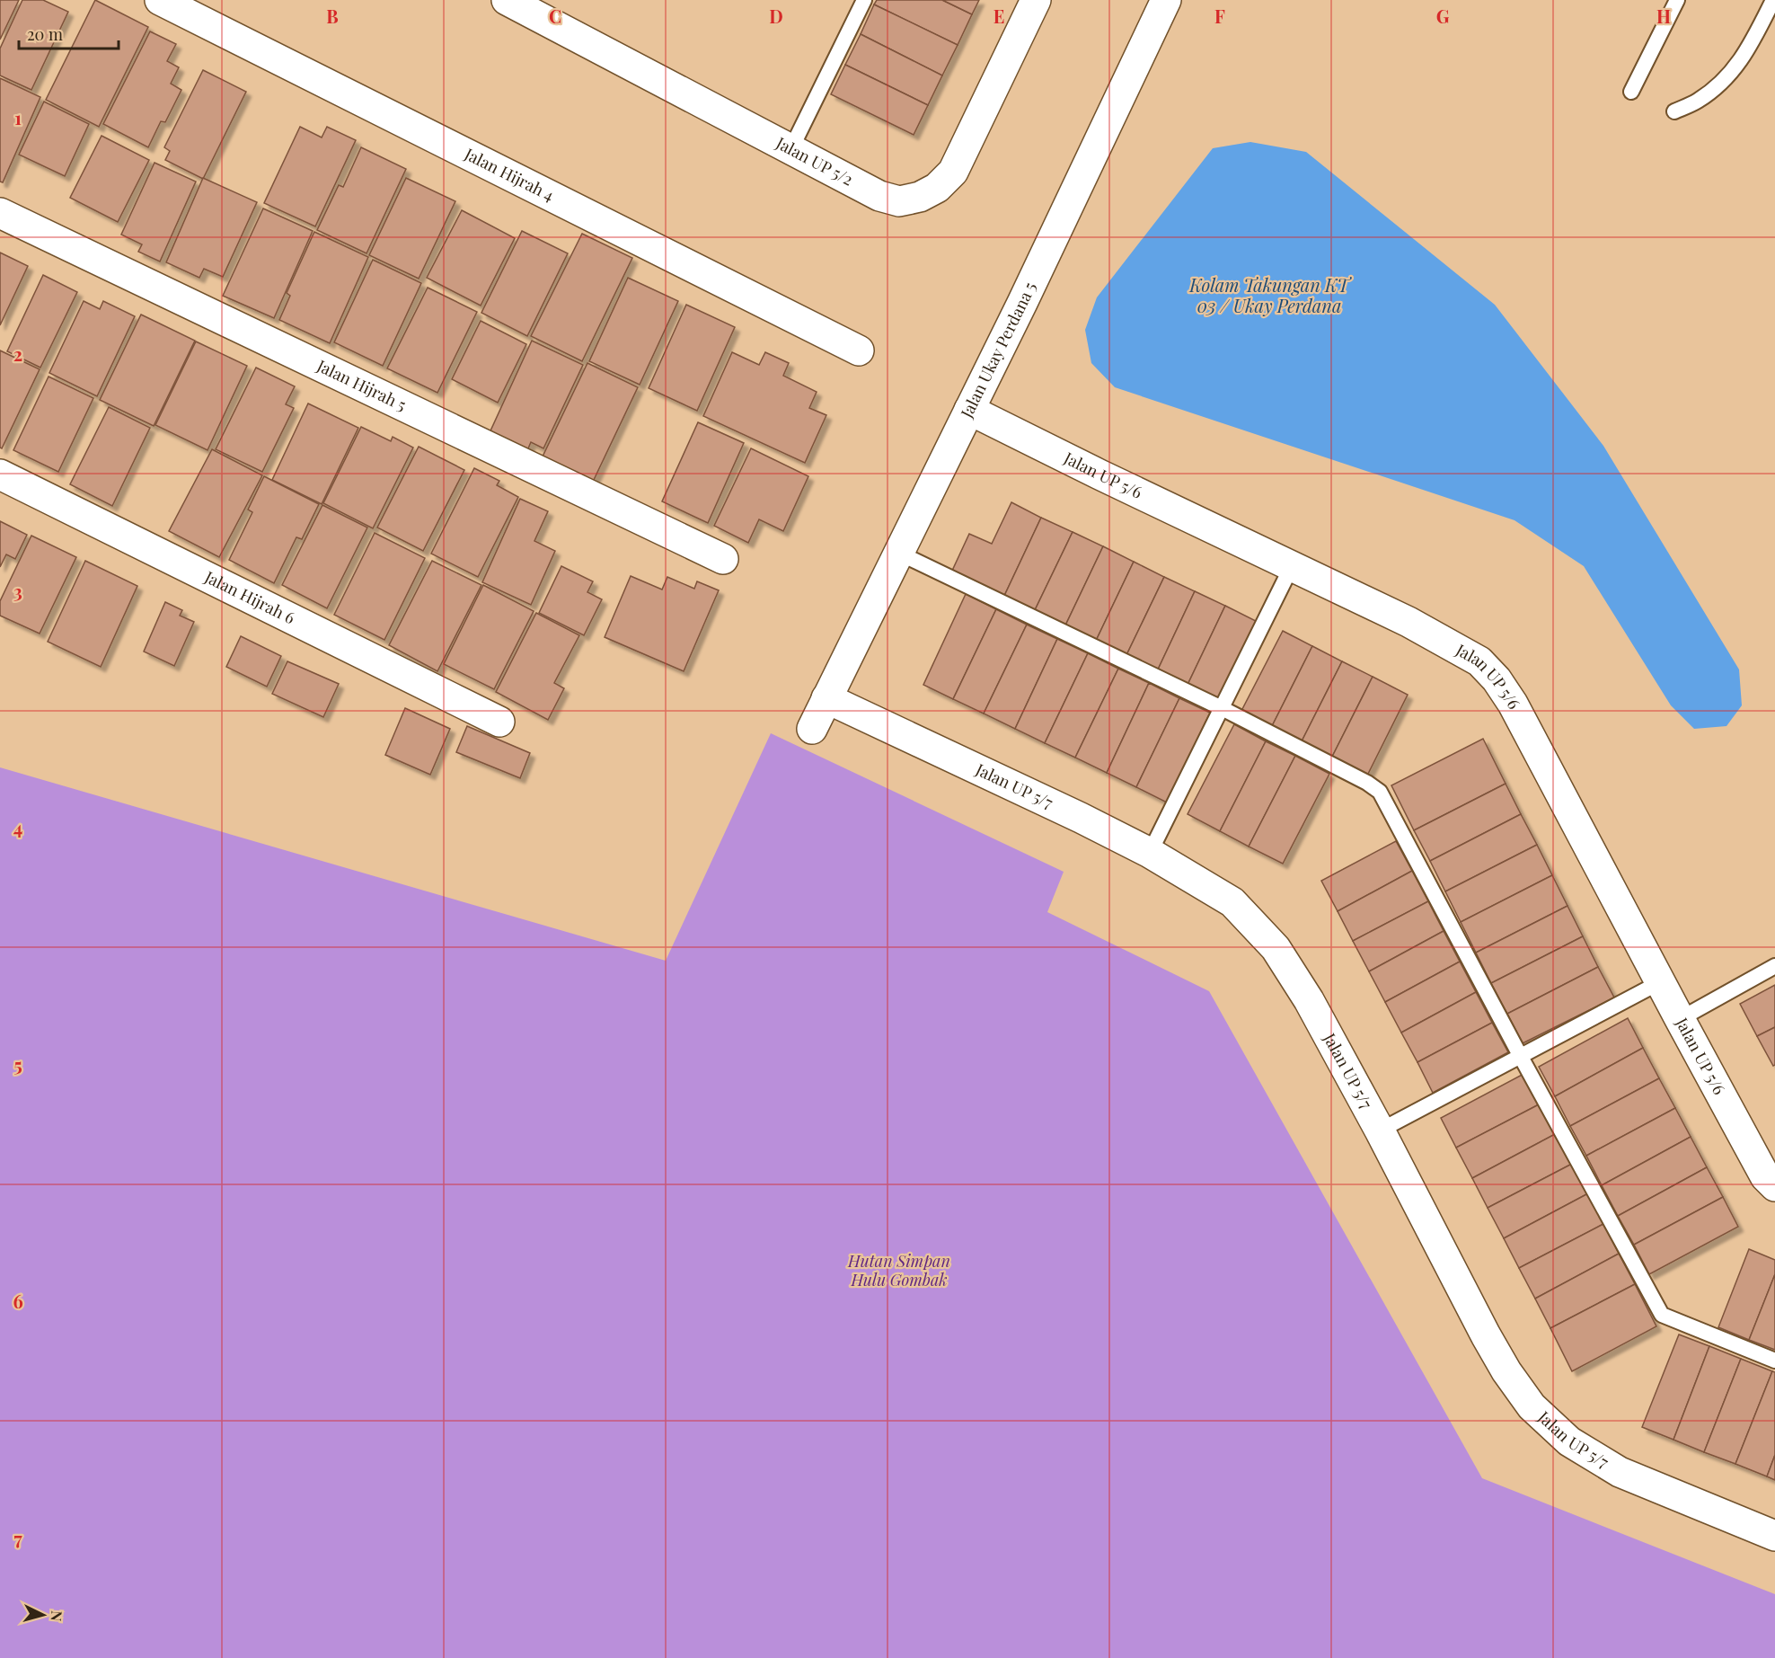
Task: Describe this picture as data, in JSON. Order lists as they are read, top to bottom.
{
  "streets": {
    "street": [
      "Jalan UP 5/2",
      "Jalan Hijrah 4",
      "Jalan Ukay Perdana 5",
      "Jalan Hijrah 5",
      "Jalan UP 5/6",
      "Jalan Hijrah 6",
      "Jalan UP 5/7"
    ]
  },
  "crossings": [
    ["Jalan Ukay Perdana 5", "Jalan UP 5/6"],
    ["Jalan Ukay Perdana 5", "Jalan UP 5/7"]
  ],
  "water": ["Kolam Takungan KT 03 / Ukay Perdana"],
  "parks": ["Hutan Simpan Hulu Gombak"],
  "scale_bar": "20 m",
  "north": "right",
  "grid": {
    "columns": [
      "B",
      "C",
      "D",
      "E",
      "F",
      "G",
      "H"
    ],
    "rows": [
      "1",
      "2",
      "3",
      "4",
      "5",
      "6",
      "7"
    ]
  }
}
